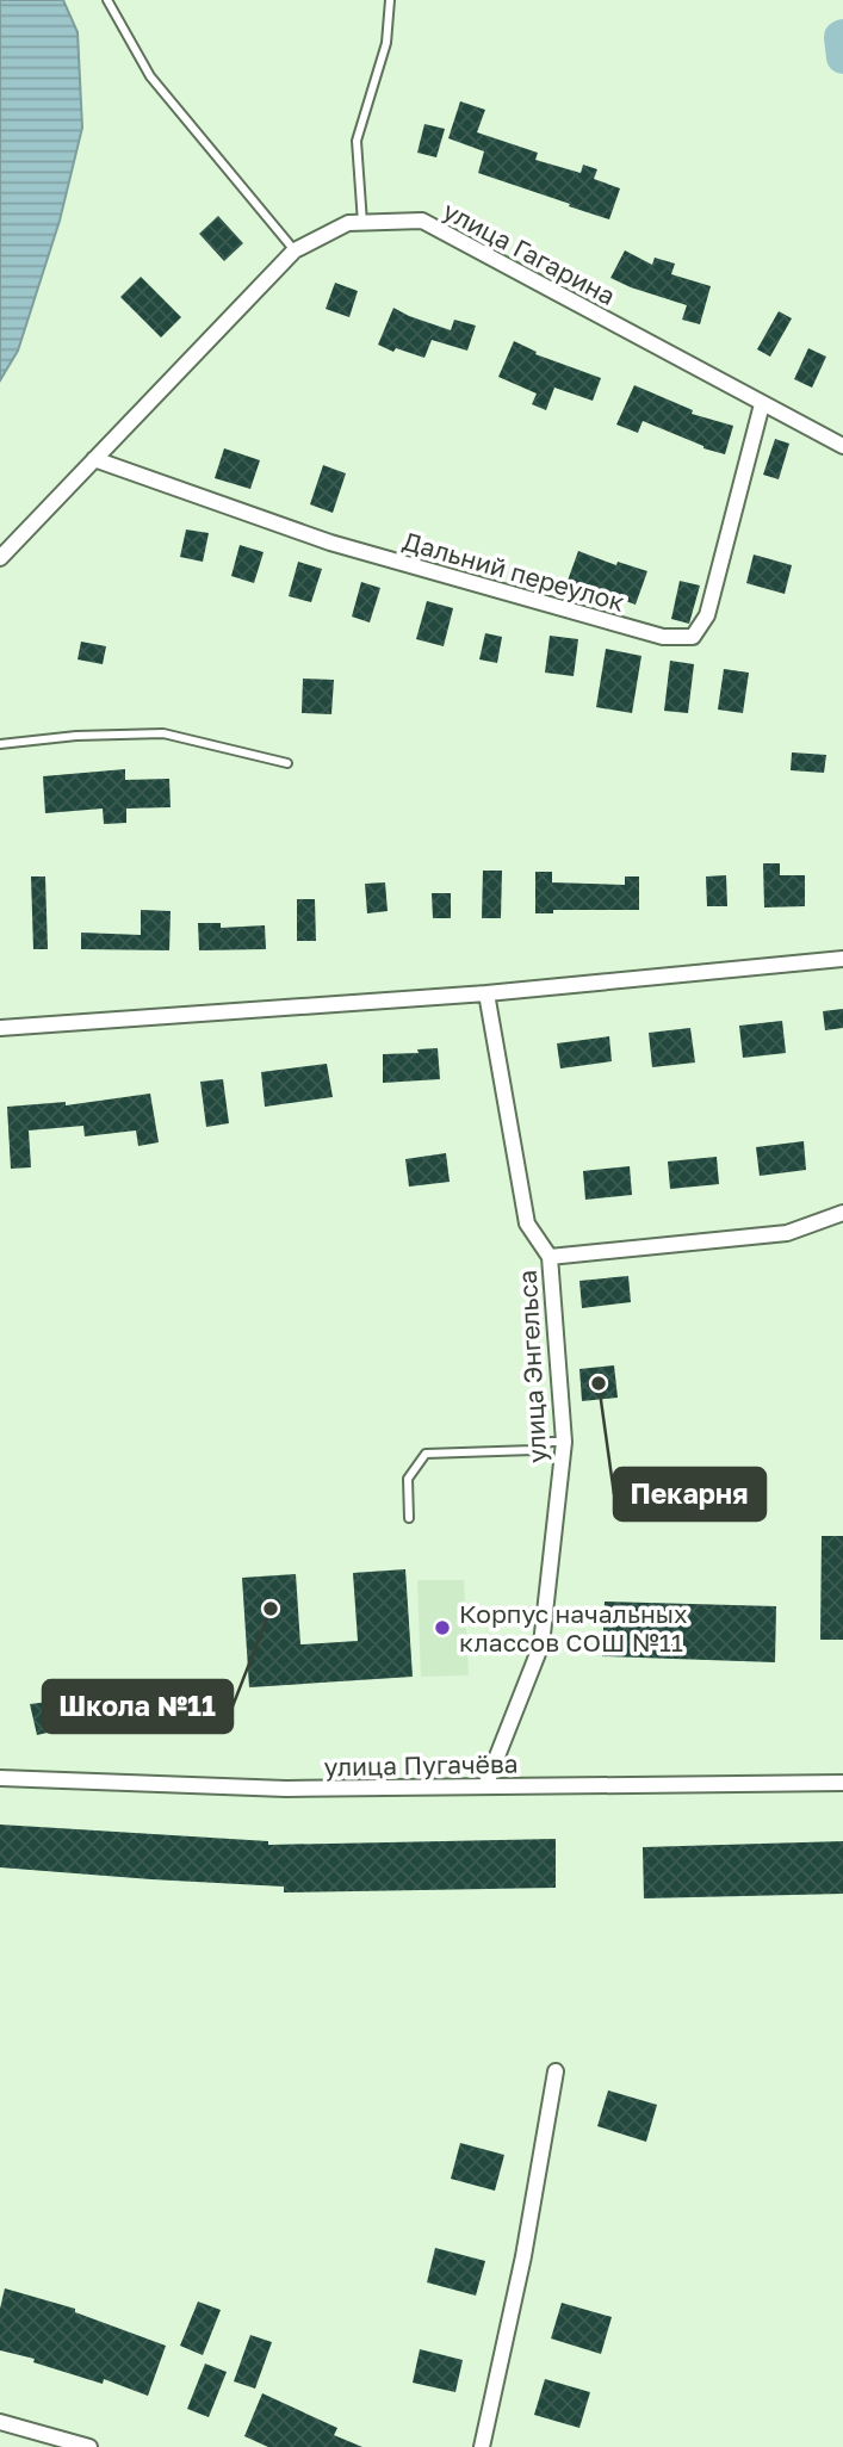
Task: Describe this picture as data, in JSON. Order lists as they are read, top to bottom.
{
  "streets": {
    "street": [
      "улица Гагарина",
      "Дальний переулок",
      "улица Энгельса",
      "улица Пугачёва"
    ]
  },
  "crossings": [
    ["улица Гагарина", "Дальний переулок"],
    ["улица Энгельса", "улица Пугачёва"]
  ],
  "places": ["Пекарня", "Школа №11", "Корпус начальных классов СОШ №11"]
}
